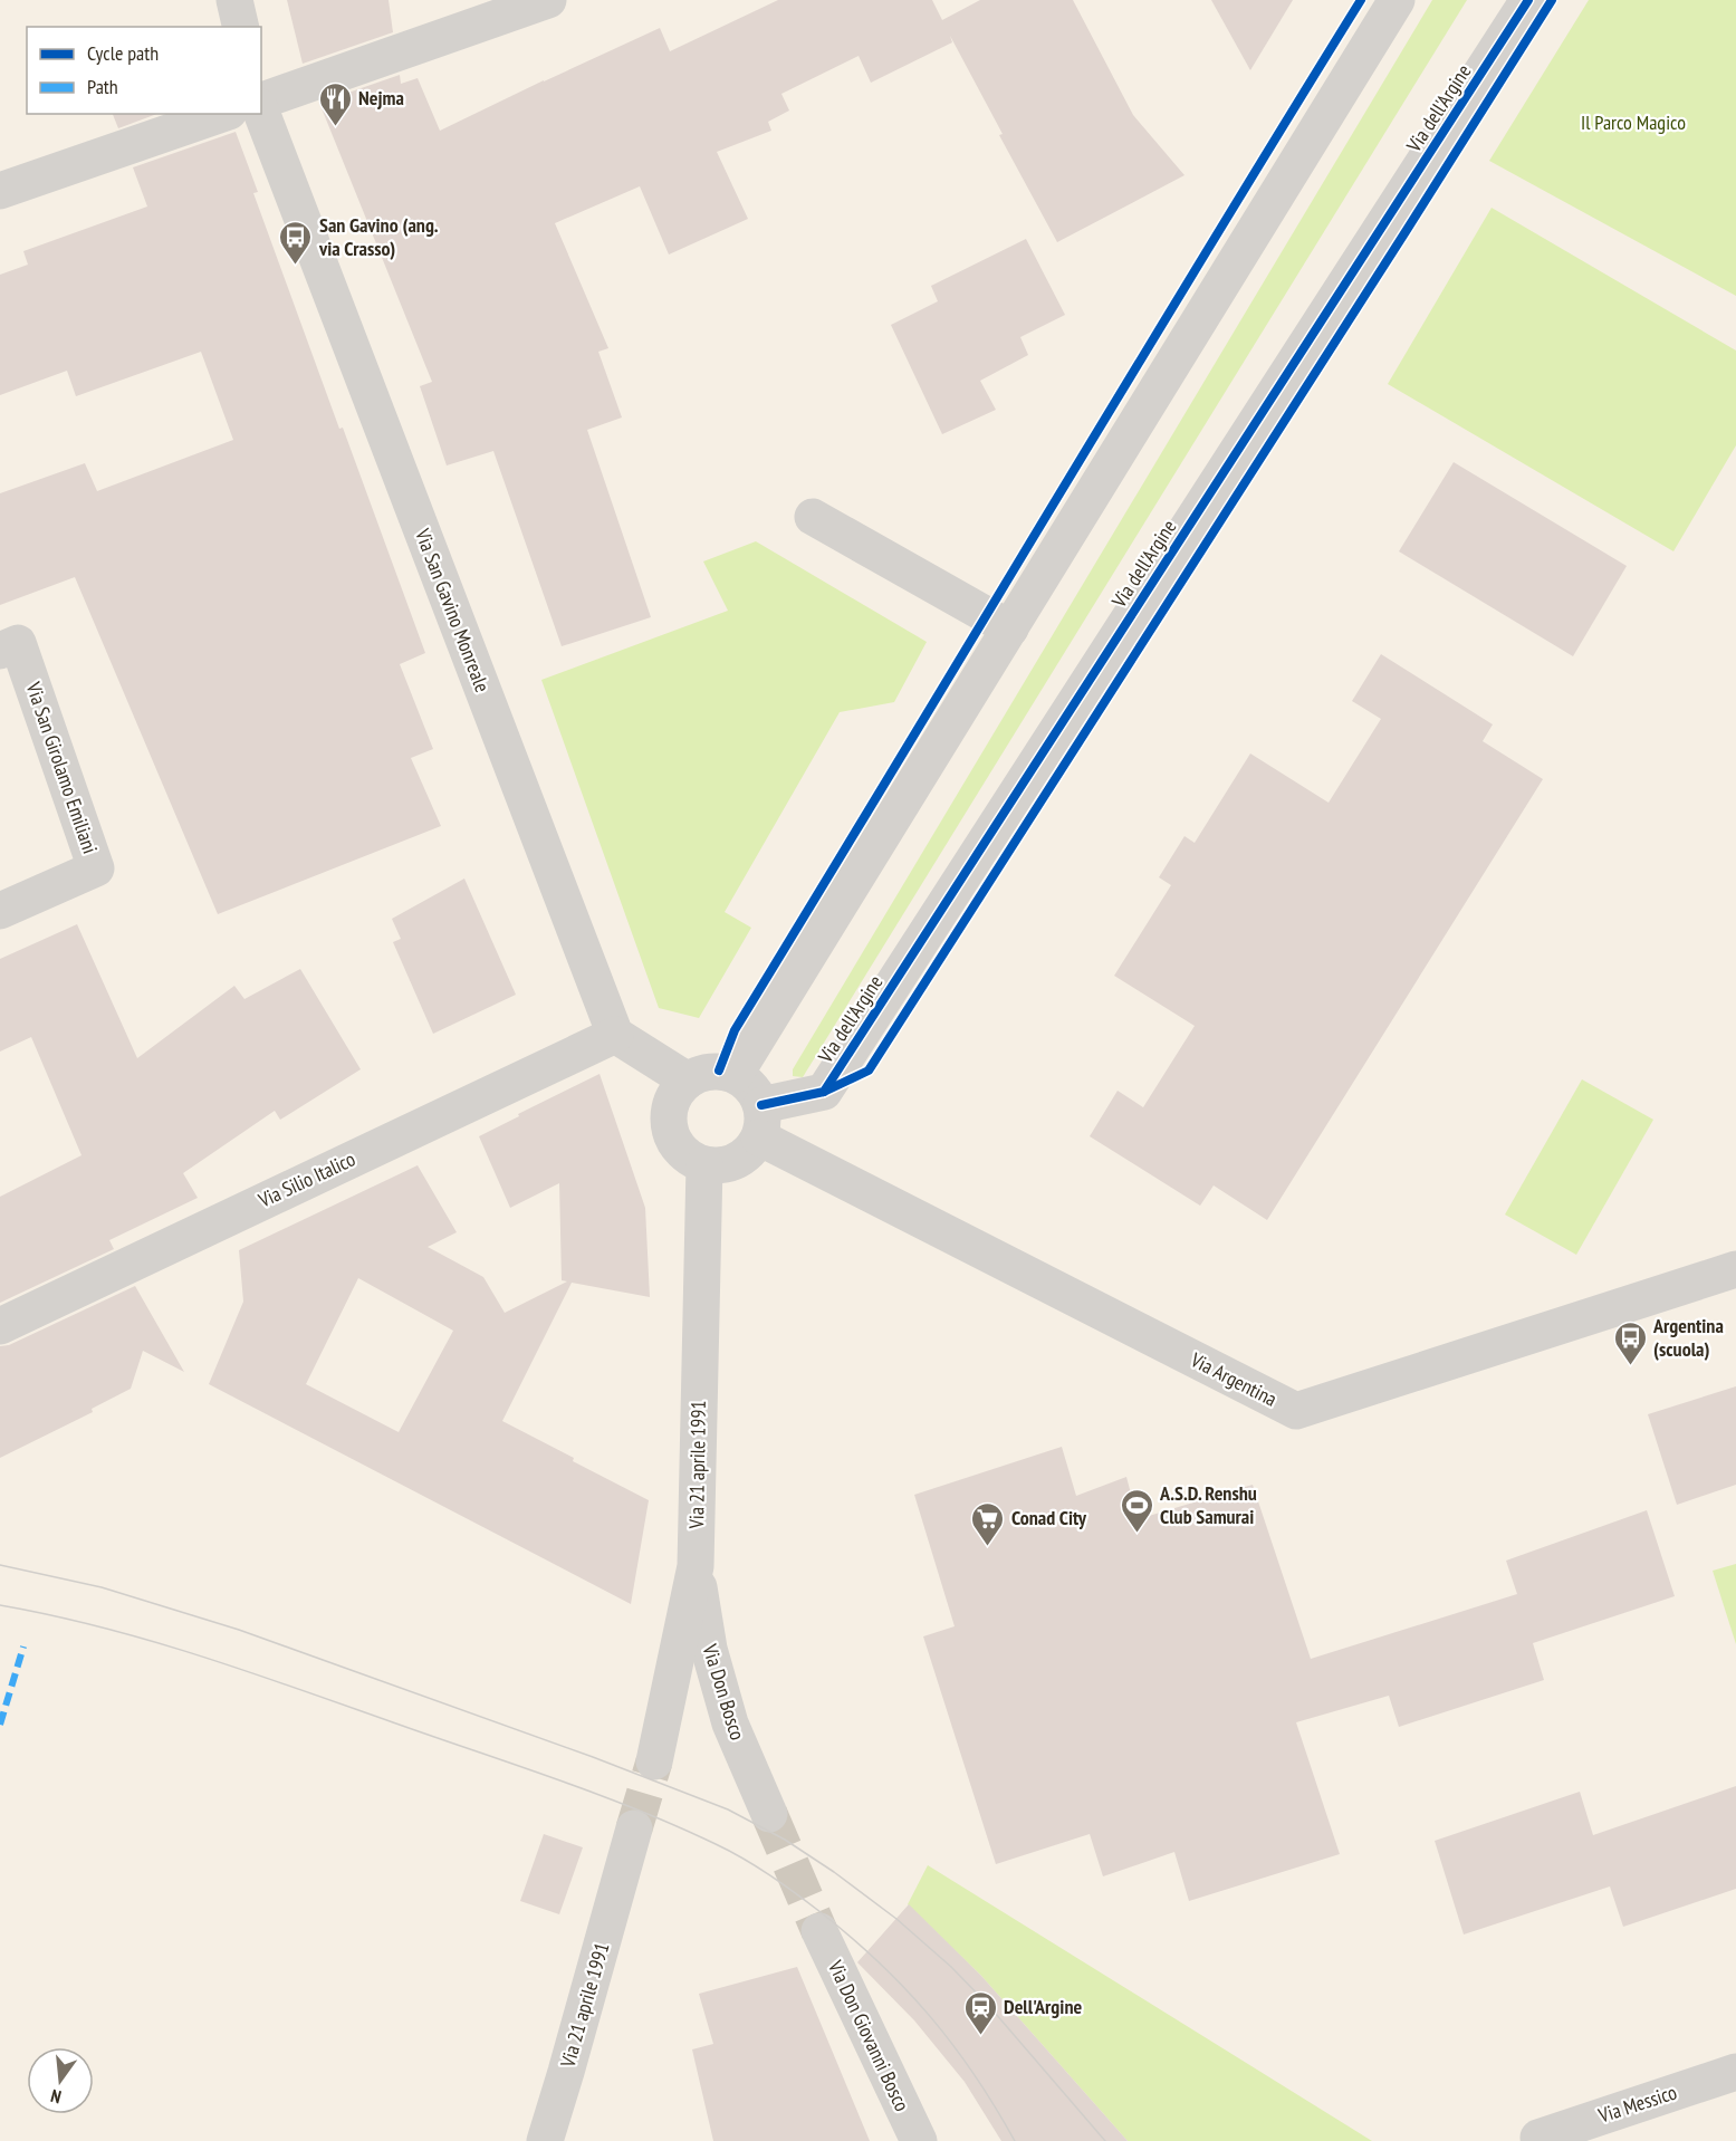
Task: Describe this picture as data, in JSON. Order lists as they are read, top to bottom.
{
  "streets": {
    "street": [
      "Via dell'Argine",
      "Via San Gavino Monreale",
      "Via San Girolamo Emiliani",
      "Via Silio Italico",
      "Via Argentina",
      "Via 21 aprile 1991",
      "Via Don Bosco",
      "Via Don Giovanni Bosco",
      "Via Messico"
    ]
  },
  "crossings": [
    ["Via dell'Argine", "Via Argentina"],
    ["Via dell'Argine", "Via 21 aprile 1991"],
    ["Via San Gavino Monreale", "Via Silio Italico"],
    ["Via Argentina", "Via 21 aprile 1991"],
    ["Via 21 aprile 1991", "Via Don Bosco"]
  ],
  "parks": ["Il Parco Magico"],
  "places": {
    "restaurant": ["Nejma"],
    "bus stop": ["San Gavino (ang. via Crasso)", "Argentina (scuola)"],
    "sports": ["A.S.D. Renshu Club Samurai"],
    "supermarket": ["Conad City"],
    "station": ["Dell'Argine"]
  },
  "legend": ["Cycle path", "Path"],
  "north": "bottom"
}
